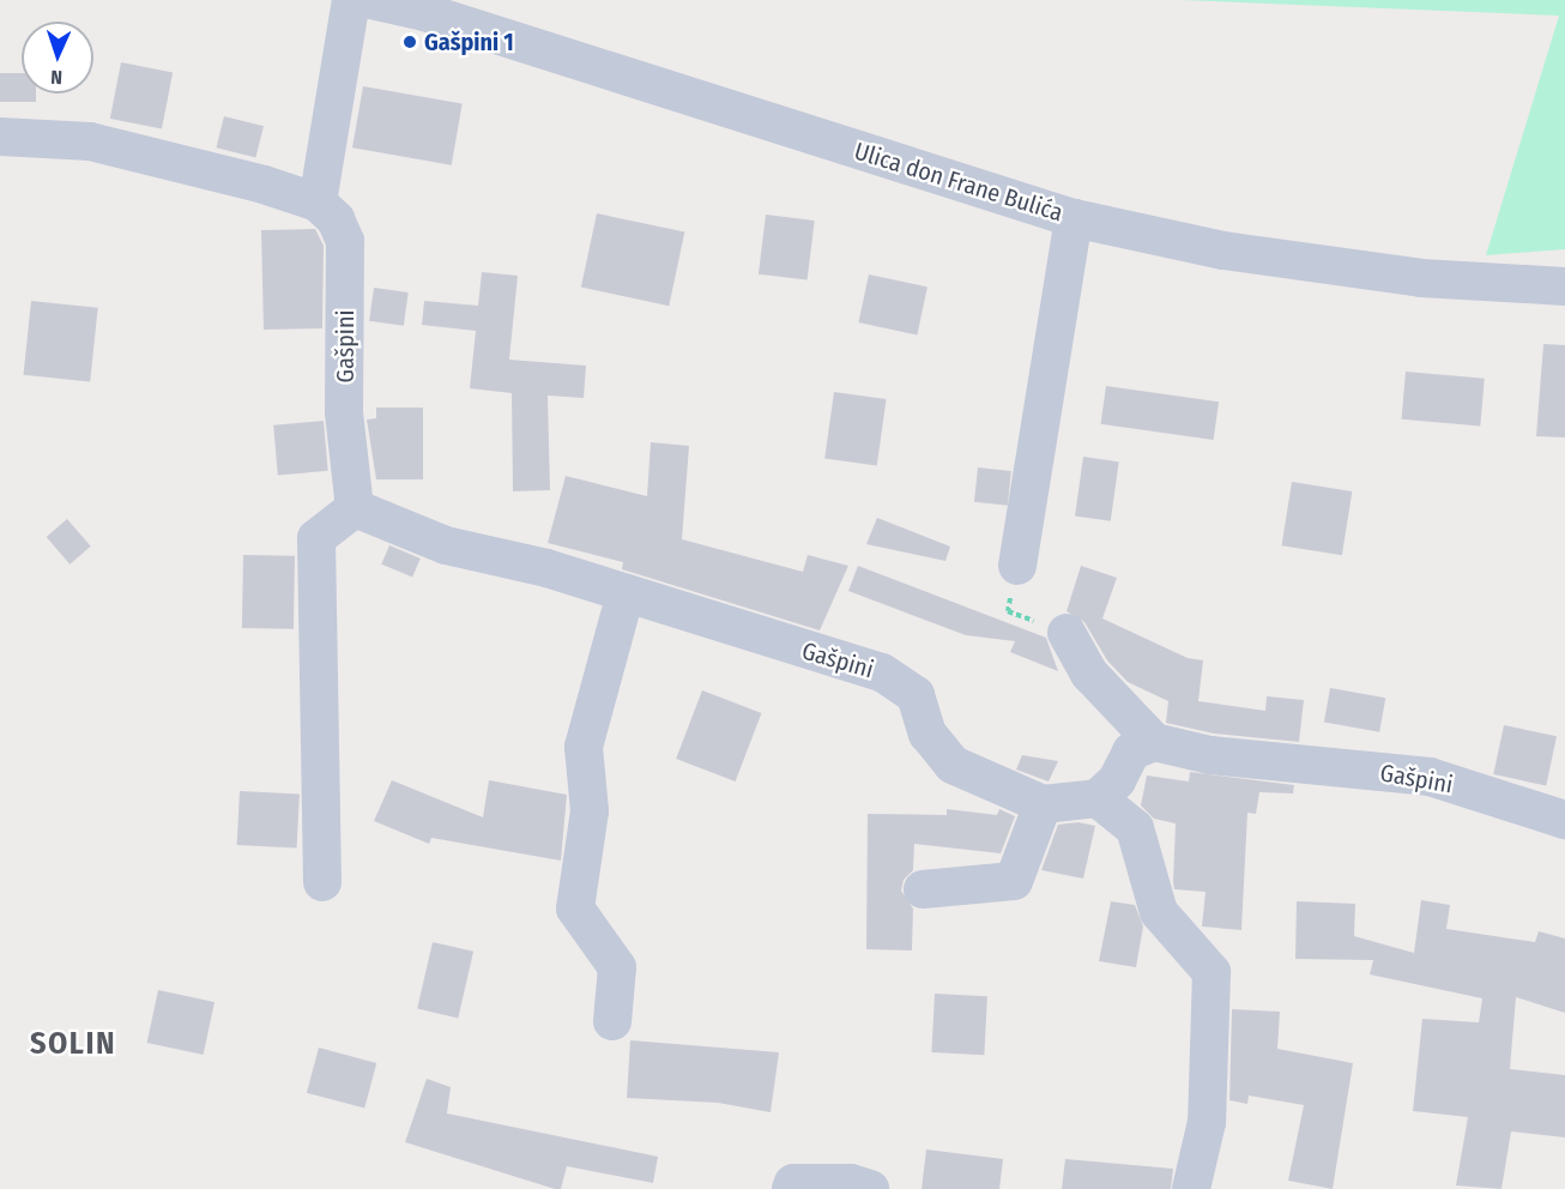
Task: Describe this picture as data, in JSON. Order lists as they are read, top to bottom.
{
  "streets": {
    "street": ["Ulica don Frane Bulića", "Gašpini"]
  },
  "districts": ["SOLIN"],
  "places": ["Gašpini 1"],
  "north": "bottom"
}
